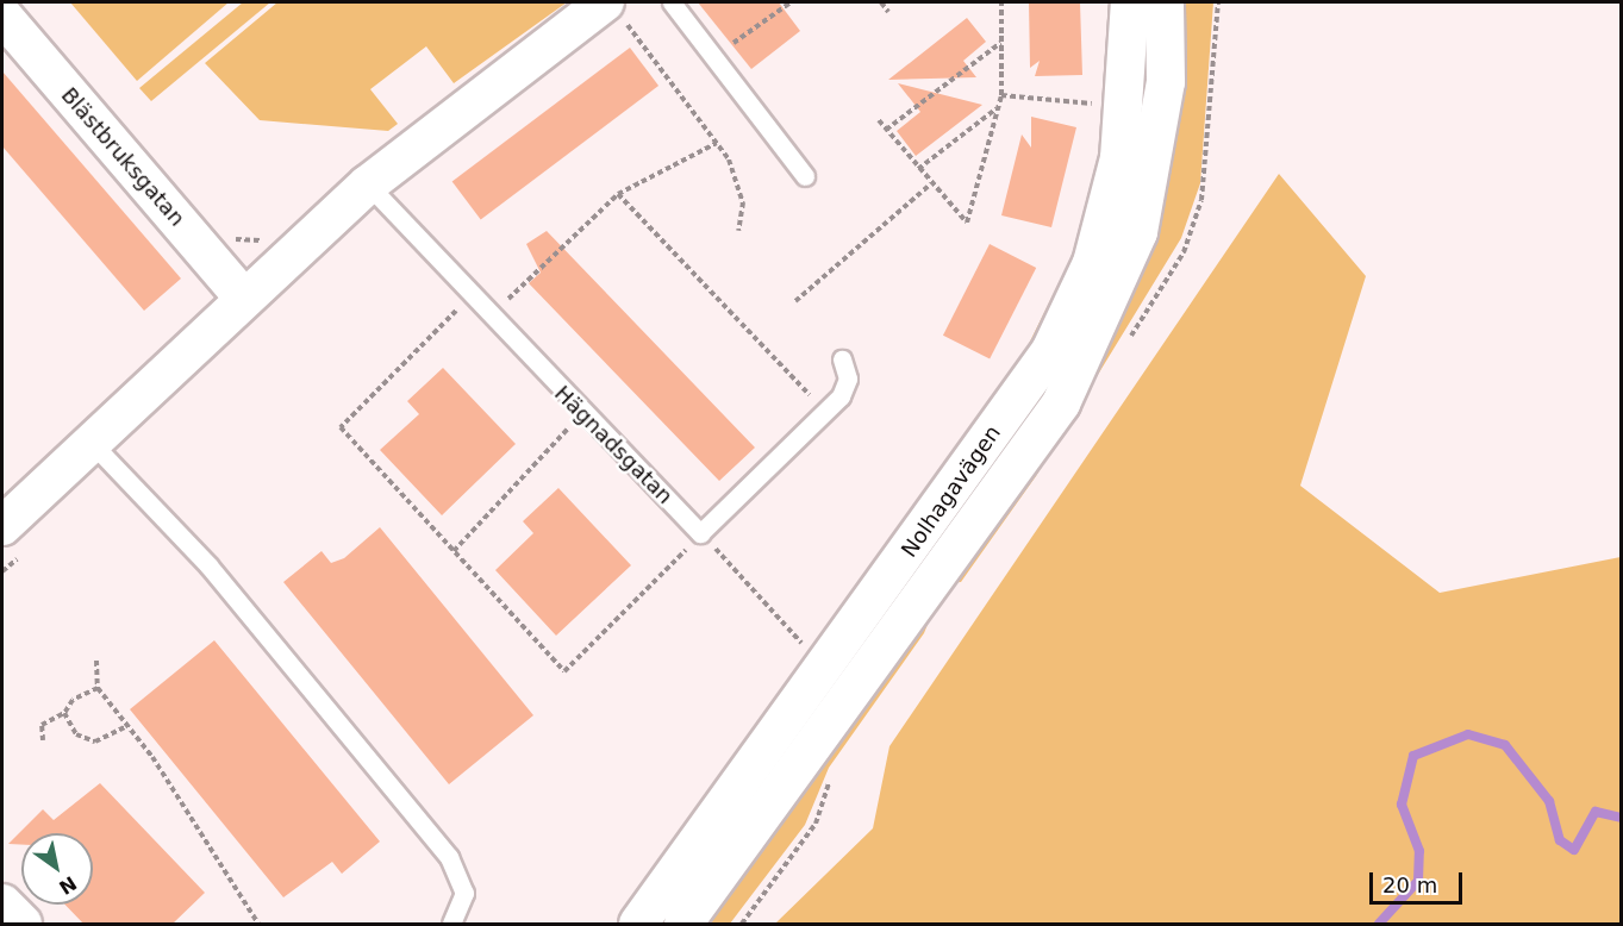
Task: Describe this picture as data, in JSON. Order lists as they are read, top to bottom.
{
  "streets": {
    "street": ["Blästbruksgatan", "Nolhagavägen"],
    "lane": ["Hägnadsgatan"]
  },
  "scale_bar": "20 m",
  "north": "bottom right"
}
